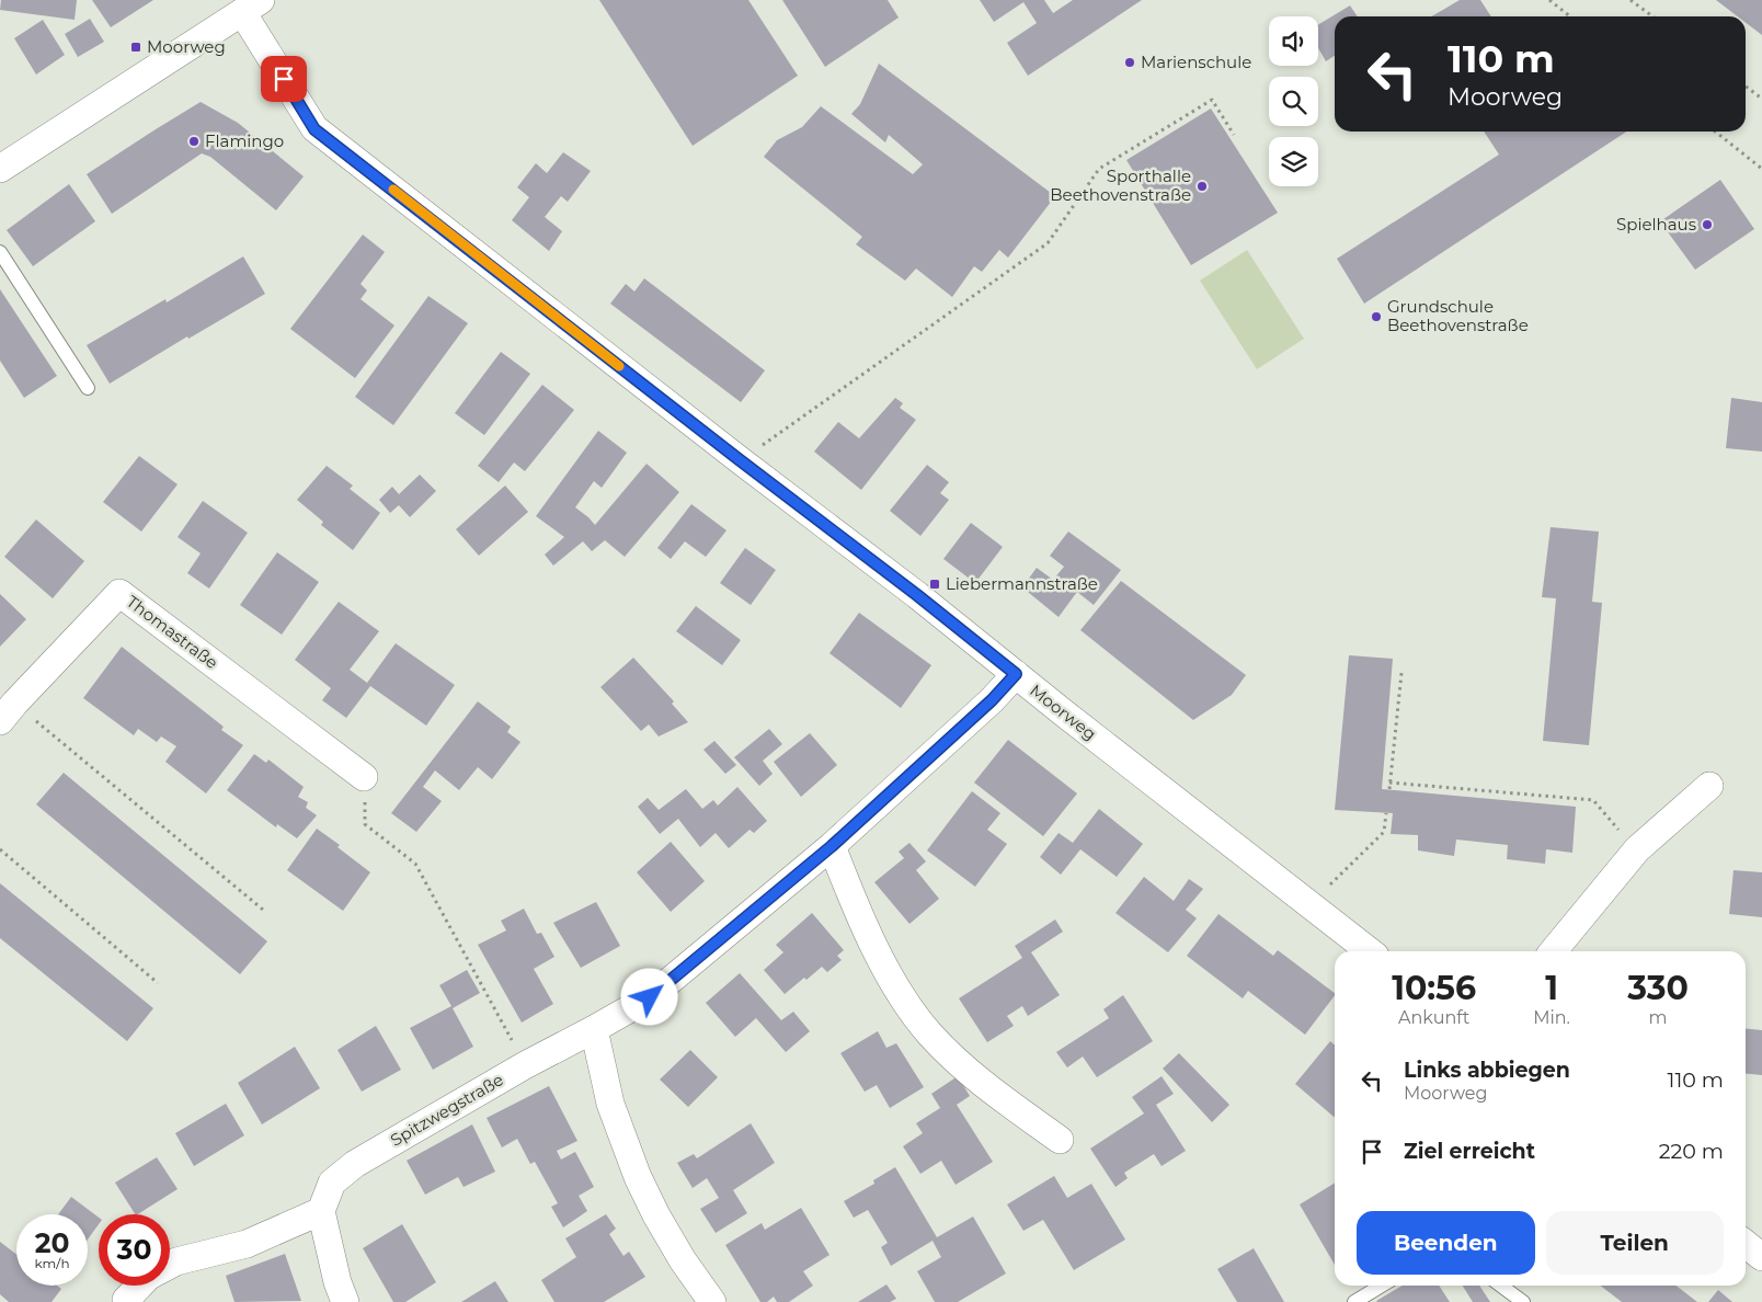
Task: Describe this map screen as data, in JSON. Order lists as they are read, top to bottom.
{
  "streets": {
    "street": ["Thomastraße", "Moorweg", "Spitzwegstraße"]
  },
  "places": {
    "transit": ["Moorweg", "Liebermannstraße"],
    "other": [
      "Marienschule",
      "Flamingo",
      "Sporthalle Beethovenstraße",
      "Spielhaus",
      "Grundschule Beethovenstraße"
    ]
  },
  "page": {
    "turn": ["110 m", "Moorweg"],
    "eta": [
      "10:56",
      "Ankunft",
      "1",
      "Min.",
      "330",
      "m"
    ],
    "list": [
      {
        "name": "Links abbiegen",
        "note": "Moorweg",
        "value": "110 m"
      },
      {
        "name": "Ziel erreicht",
        "value": "220 m"
      }
    ],
    "buttons": ["Beenden", "Teilen"],
    "speed": "20 km/h",
    "limit": "30"
  }
}
